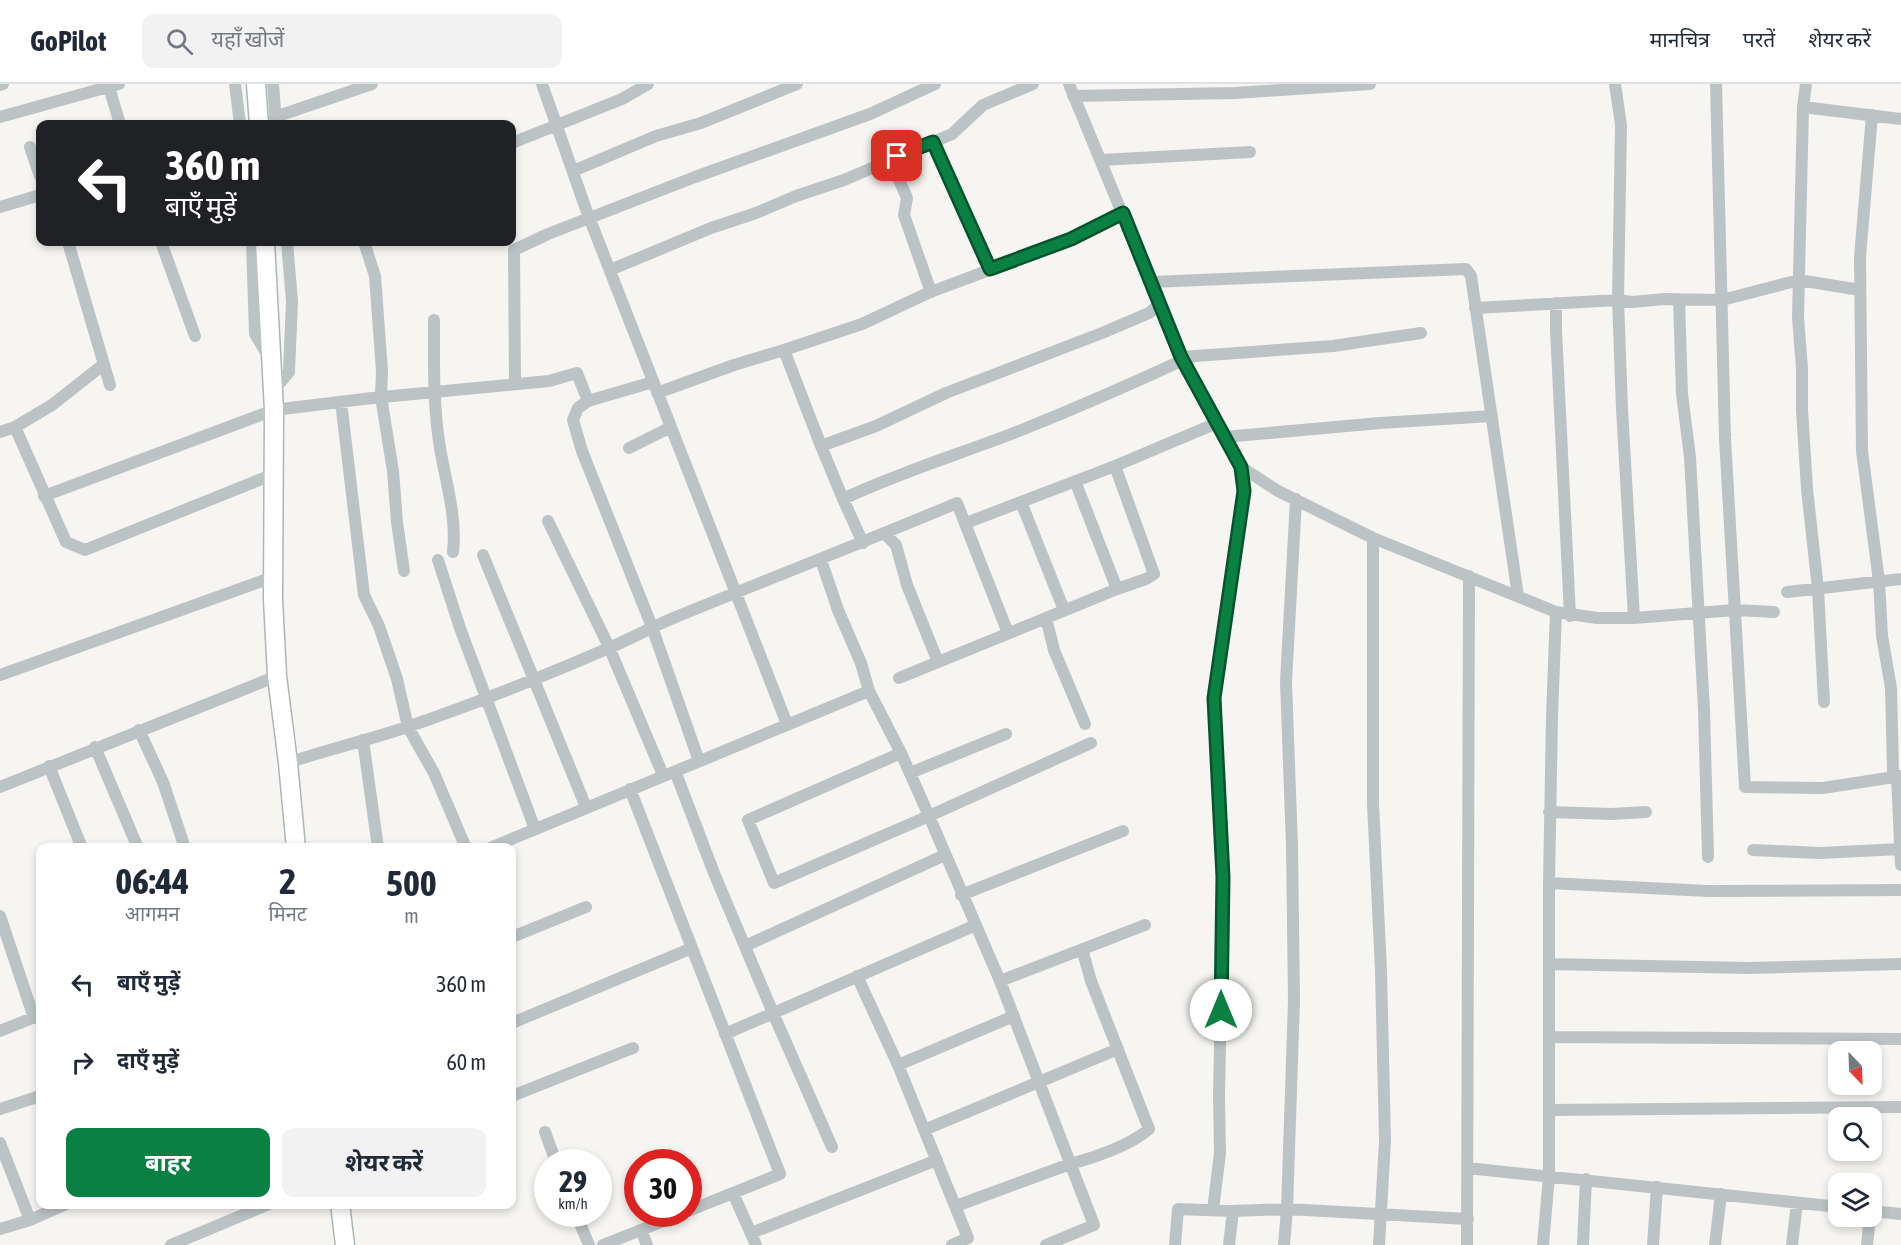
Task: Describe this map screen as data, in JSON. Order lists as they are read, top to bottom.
{
  "north": "bottom right",
  "page": {
    "header": "GoPilot",
    "search": "यहाँ खोजें",
    "nav": ["मानचित्र", "परतें", "शेयर करें"],
    "turn": ["360 m", "बाएँ मुड़ें"],
    "eta": [
      "06:44",
      "आगमन",
      "2",
      "मिनट",
      "500",
      "m"
    ],
    "list": [
      {
        "name": "बाएँ मुड़ें",
        "value": "360 m"
      },
      {
        "name": "दाएँ मुड़ें",
        "value": "60 m"
      }
    ],
    "buttons": ["बाहर", "शेयर करें"],
    "speed": "29 km/h",
    "limit": "30"
  }
}
